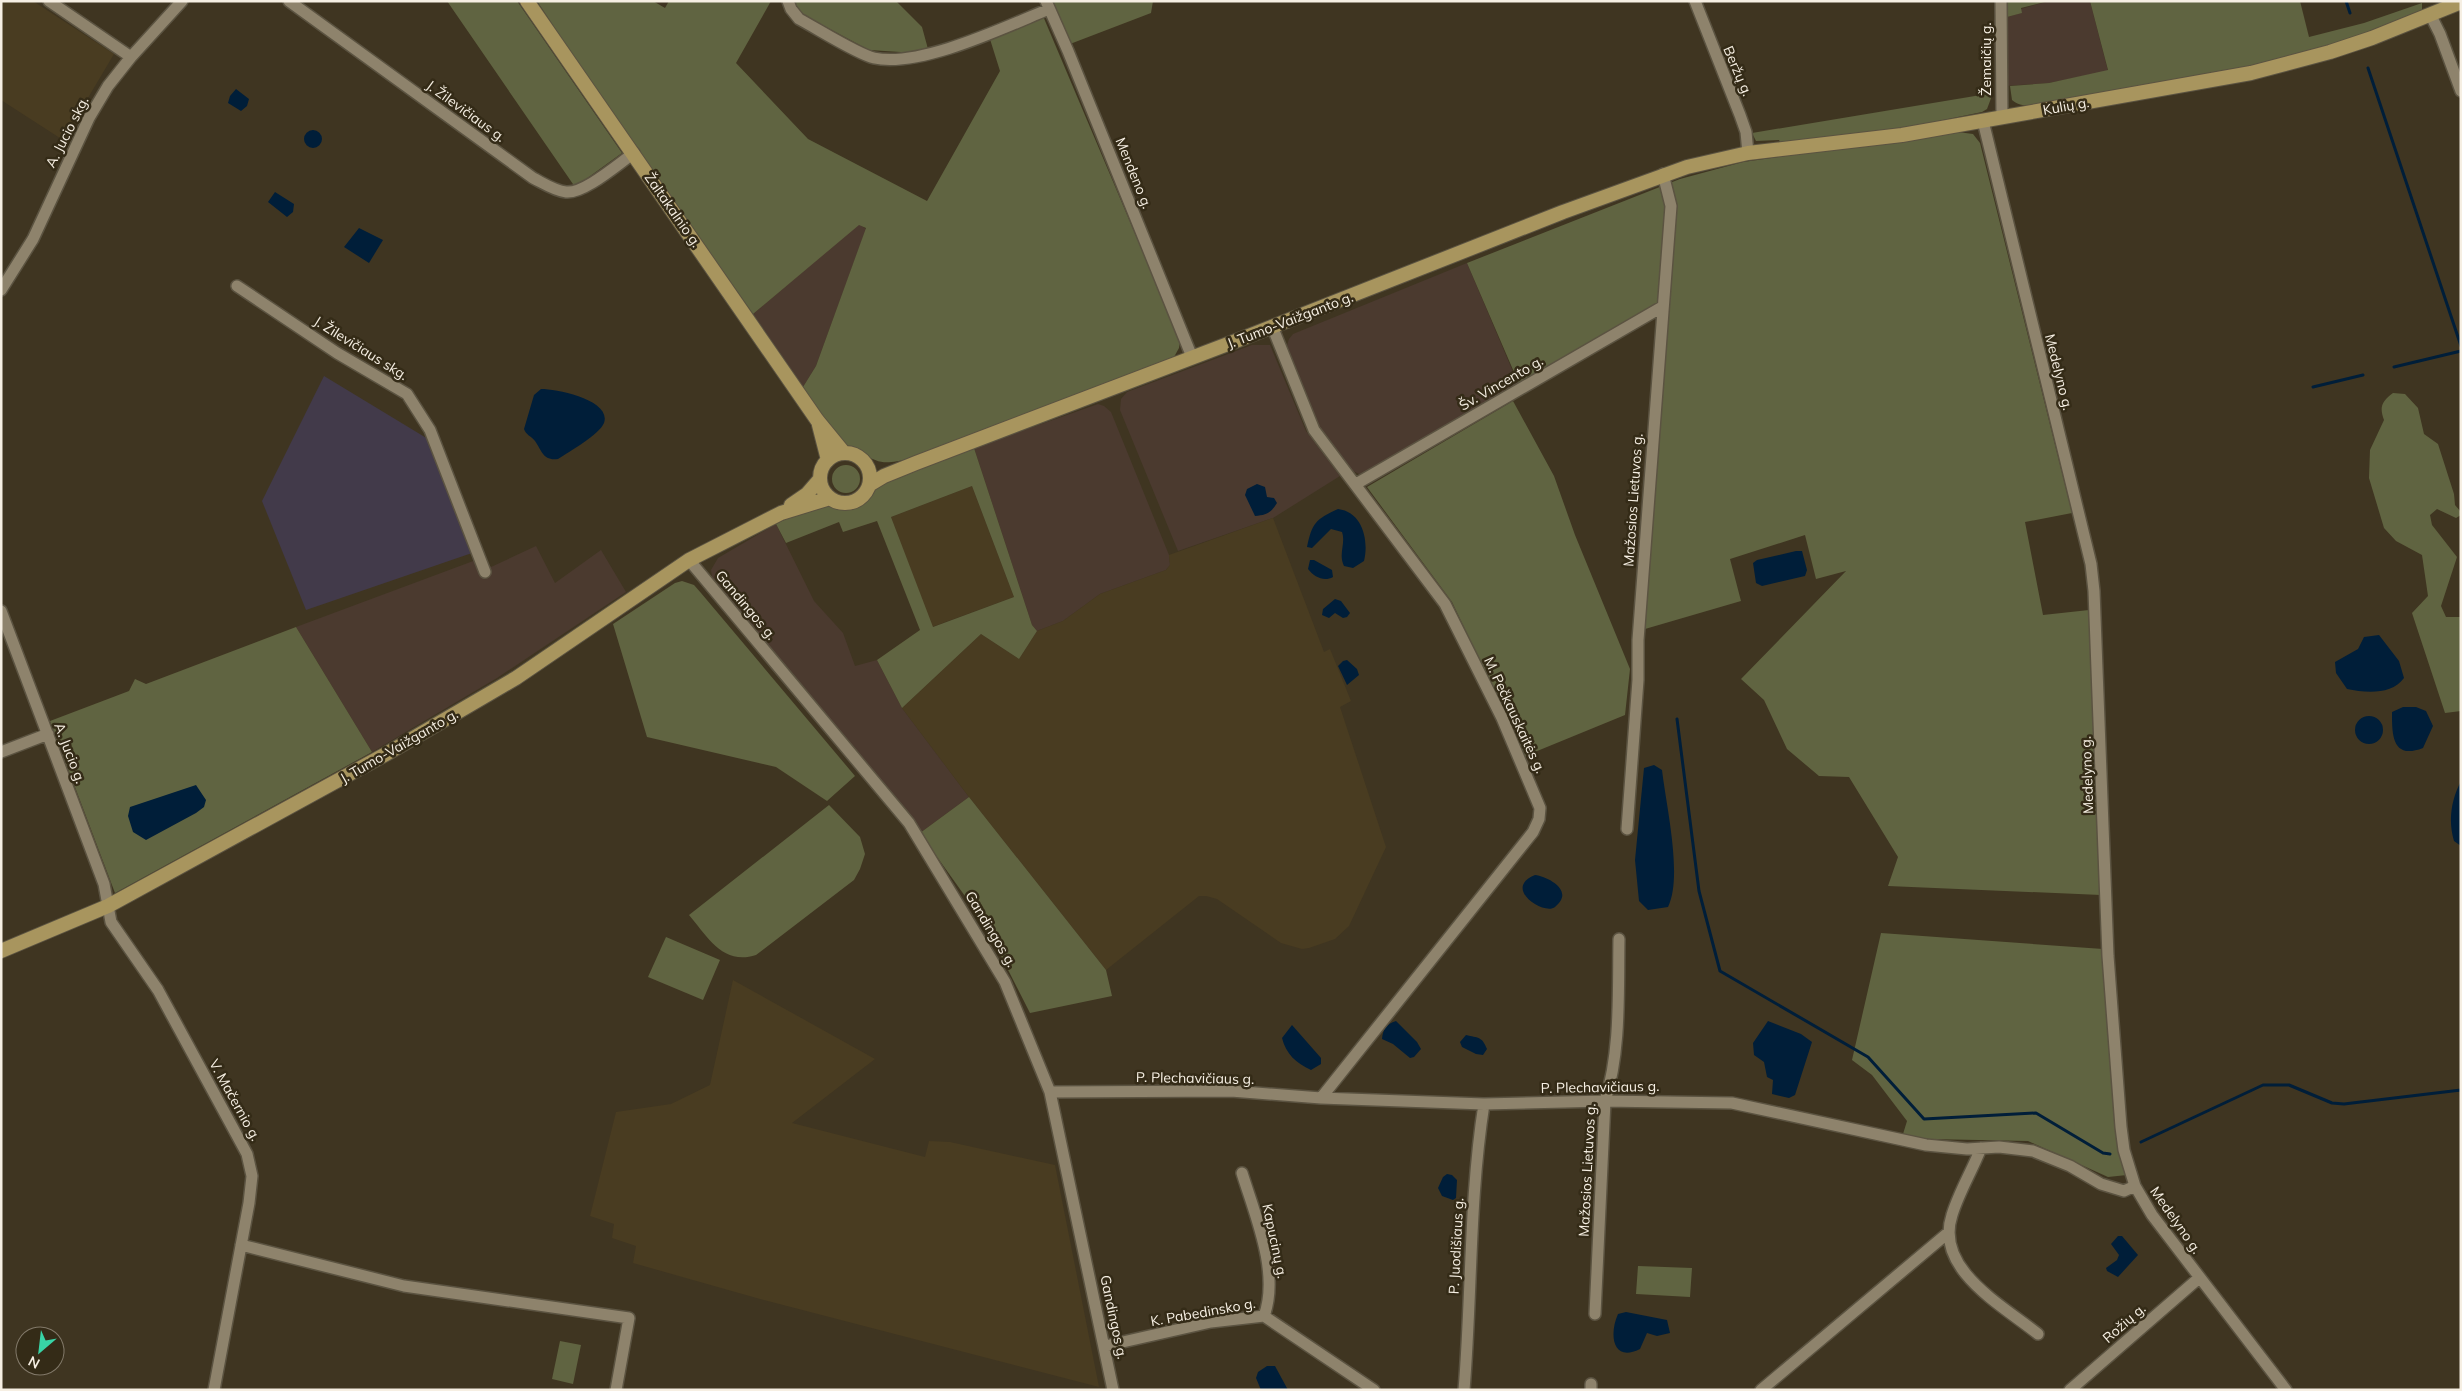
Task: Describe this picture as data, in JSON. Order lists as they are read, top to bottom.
{
  "streets": {
    "main road": ["Kulių g.", "Žaltakalnio g.", "J. Tumo-Vaižganto g."],
    "street": [
      "Žemaičių g.",
      "Beržų g.",
      "J. Žilevičiaus g.",
      "A. Jucio skg.",
      "Mendeno g.",
      "J. Žilevičiaus skg.",
      "Medelyno g.",
      "Šv. Vincento g.",
      "Mažosios Lietuvos g.",
      "Gandingos g.",
      "M. Pečkauskaitės g.",
      "A. Jucio g.",
      "P. Plechavičiaus g.",
      "V. Mačernio g.",
      "Kapucinų g.",
      "P. Juodišiaus g.",
      "K. Pabedinsko g.",
      "Rožių g."
    ]
  },
  "crossings": [
    ["Žemaičių g.", "Kulių g."],
    ["Beržų g.", "Kulių g."],
    ["Kulių g.", "J. Tumo-Vaižganto g."],
    ["Kulių g.", "Medelyno g."],
    ["Kulių g.", "Mažosios Lietuvos g."],
    ["J. Žilevičiaus g.", "Žaltakalnio g."],
    ["Mendeno g.", "J. Tumo-Vaižganto g."],
    ["Žaltakalnio g.", "J. Tumo-Vaižganto g."],
    ["J. Tumo-Vaižganto g.", "Mažosios Lietuvos g."],
    ["J. Tumo-Vaižganto g.", "Gandingos g."],
    ["J. Tumo-Vaižganto g.", "M. Pečkauskaitės g."],
    ["J. Tumo-Vaižganto g.", "A. Jucio g."],
    ["J. Tumo-Vaižganto g.", "V. Mačernio g."],
    ["Medelyno g.", "P. Plechavičiaus g."],
    ["Medelyno g.", "Rožių g."],
    ["Šv. Vincento g.", "Mažosios Lietuvos g."],
    ["Šv. Vincento g.", "M. Pečkauskaitės g."],
    ["Mažosios Lietuvos g.", "P. Plechavičiaus g."],
    ["Gandingos g.", "P. Plechavičiaus g."],
    ["Gandingos g.", "K. Pabedinsko g."],
    ["M. Pečkauskaitės g.", "P. Plechavičiaus g."],
    ["A. Jucio g.", "V. Mačernio g."],
    ["P. Plechavičiaus g.", "P. Juodišiaus g."],
    ["Kapucinų g.", "K. Pabedinsko g."]
  ],
  "north": "bottom left"
}
